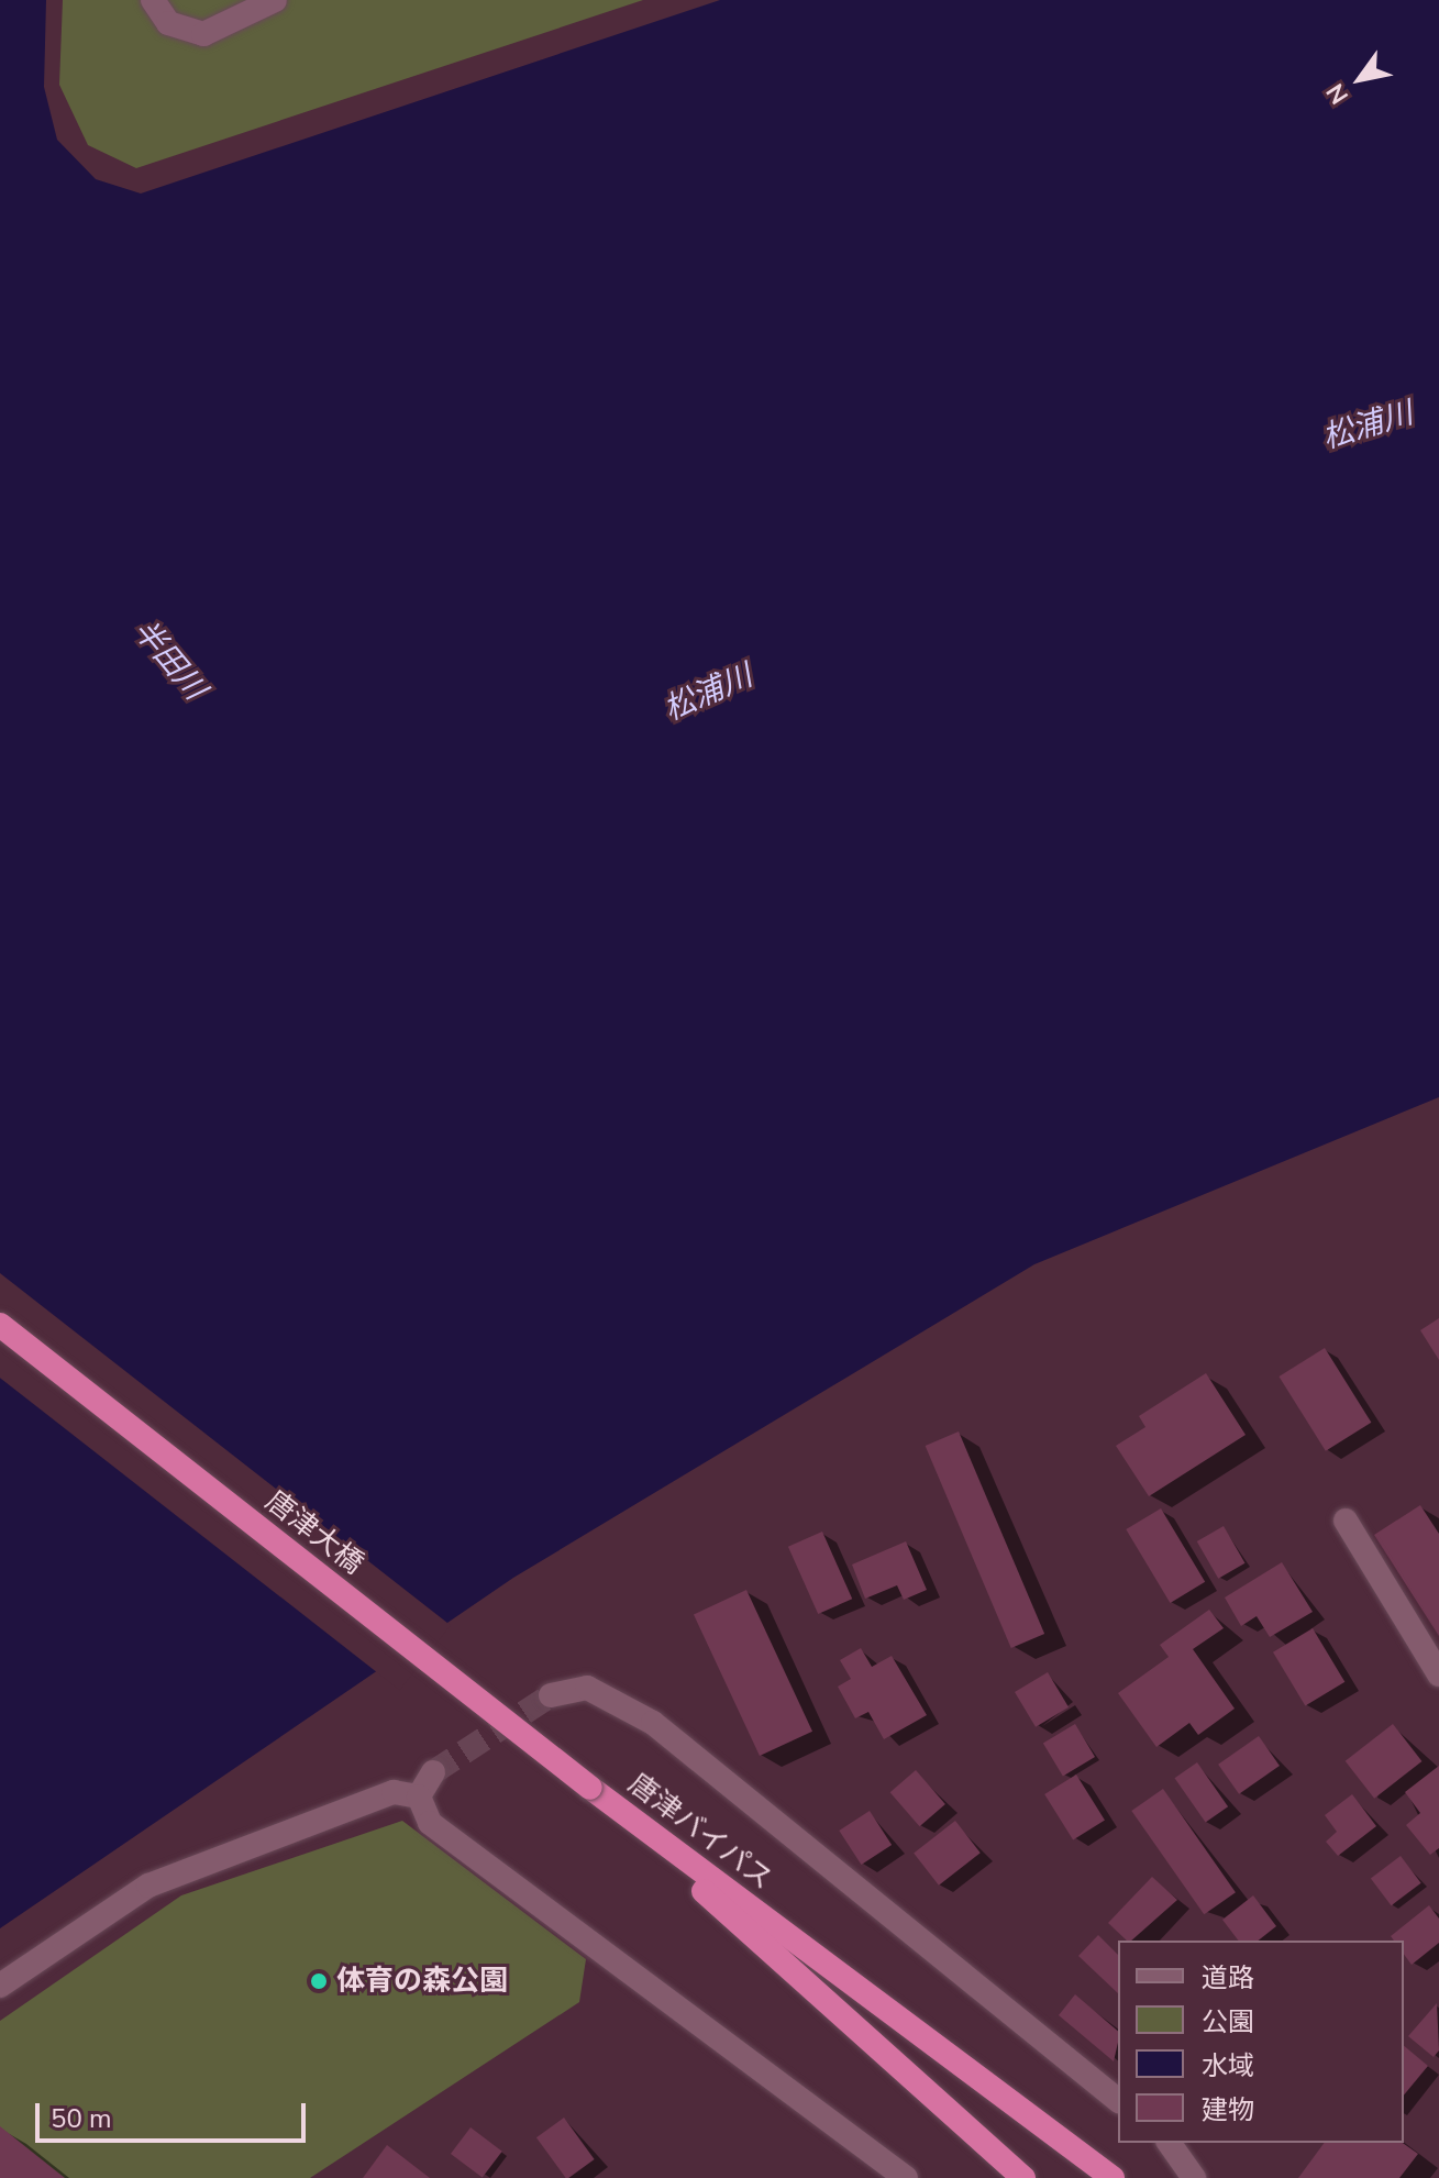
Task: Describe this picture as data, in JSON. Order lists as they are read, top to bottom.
{
  "streets": {
    "highway": ["唐津大橋", "唐津バイパス"]
  },
  "crossings": [
    ["唐津大橋", "唐津バイパス"]
  ],
  "water": ["松浦川", "半田川"],
  "places": ["体育の森公園"],
  "legend": [
    "道路",
    "公園",
    "水域",
    "建物"
  ],
  "scale_bar": "50 m",
  "north": "bottom left"
}
